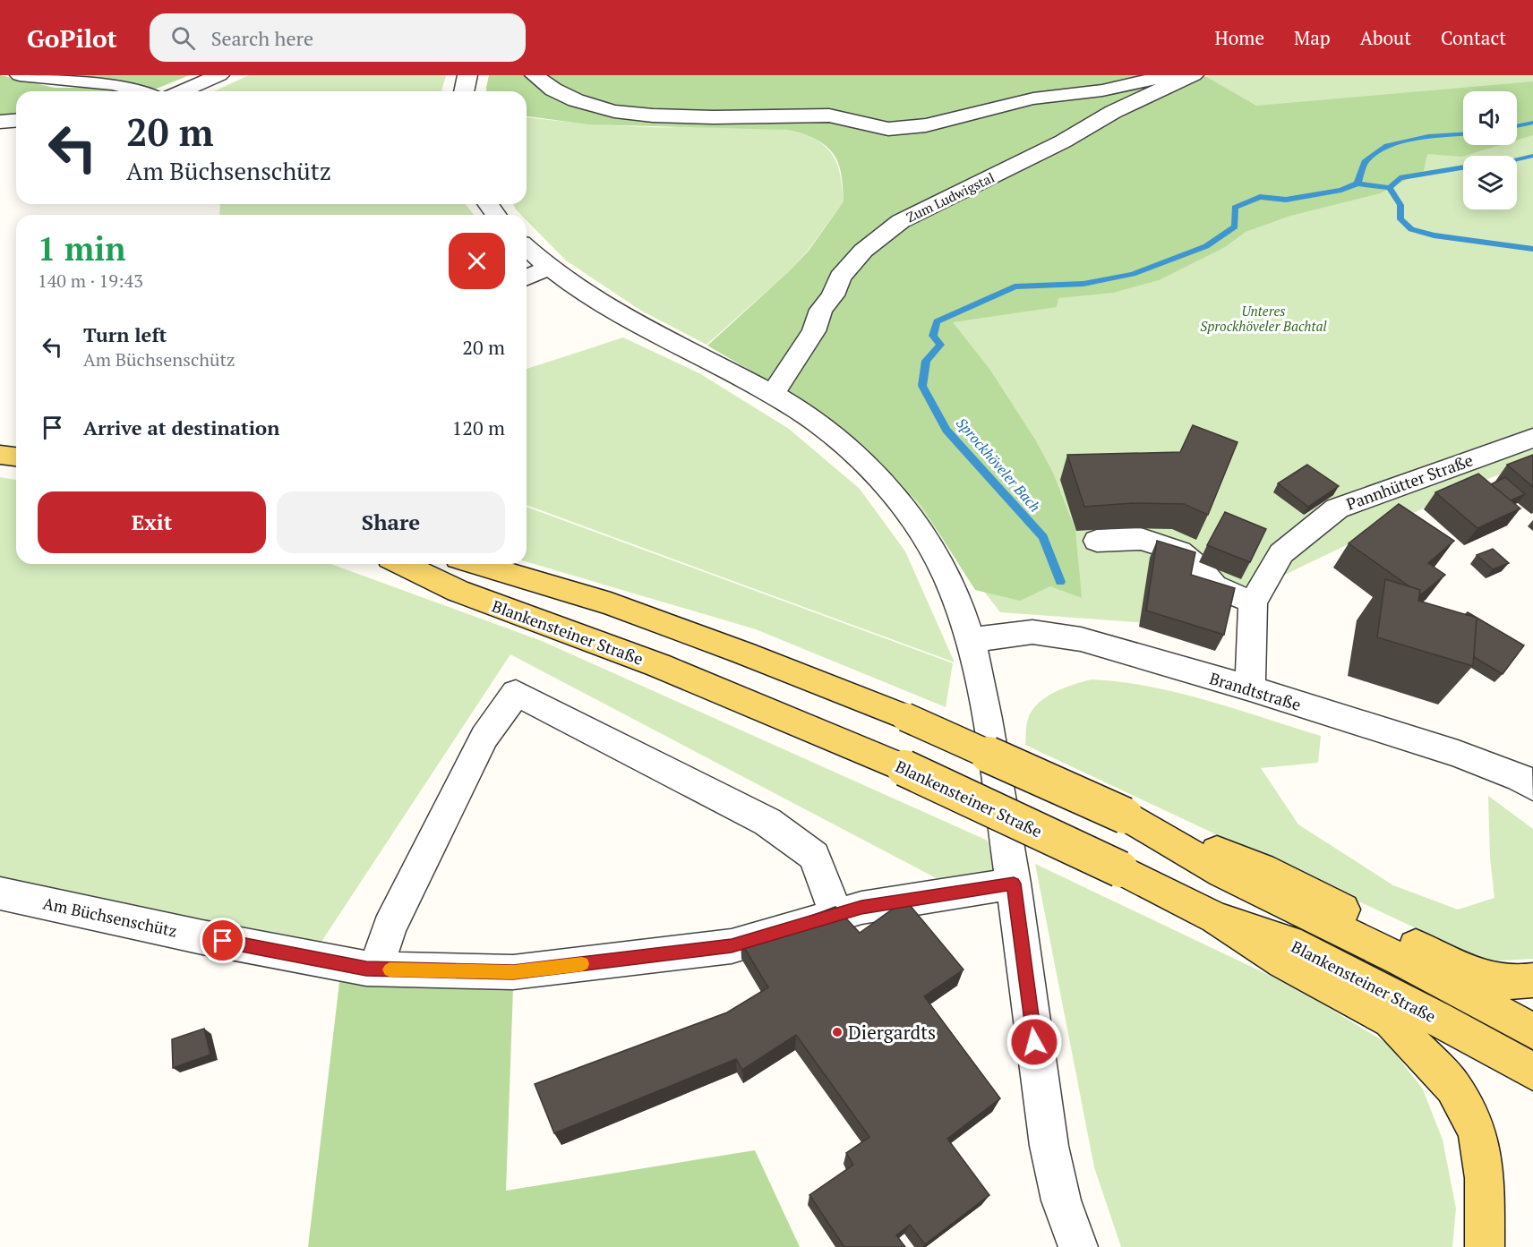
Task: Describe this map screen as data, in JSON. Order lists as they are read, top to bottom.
{
  "streets": {
    "main road": ["Blankensteiner Straße"],
    "street": [
      "Zum Ludwigstal",
      "Pannhütter Straße",
      "Brandtstraße",
      "Am Büchsenschütz"
    ]
  },
  "crossings": [
    ["Pannhütter Straße", "Brandtstraße"]
  ],
  "water": ["Sprockhöveler Bach"],
  "parks": ["Unteres Sprockhöveler Bachtal"],
  "places": ["Diergardts"],
  "page": {
    "header": "GoPilot",
    "search": "Search here",
    "nav": [
      "Home",
      "Map",
      "About",
      "Contact"
    ],
    "turn": ["20 m", "Am Büchsenschütz"],
    "heading": ["1 min", "140 m · 19:43"],
    "list": [
      {
        "name": "Turn left",
        "note": "Am Büchsenschütz",
        "value": "20 m"
      },
      {
        "name": "Arrive at destination",
        "value": "120 m"
      }
    ],
    "buttons": ["Exit", "Share"]
  }
}
